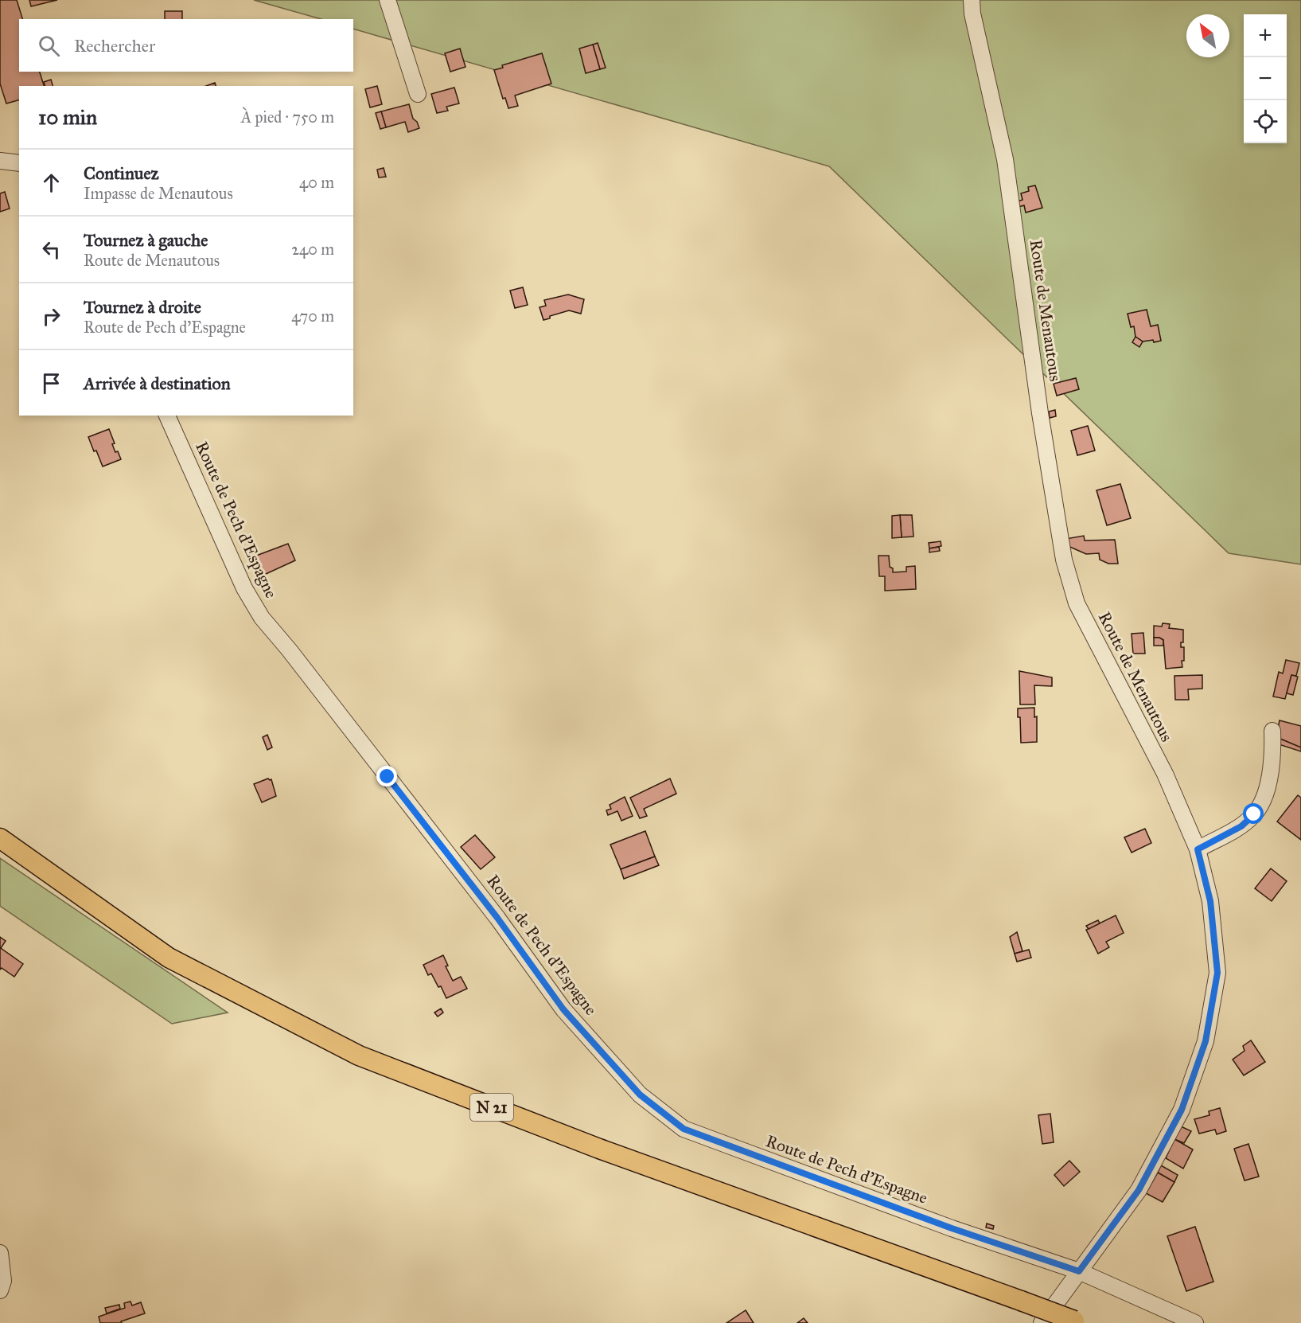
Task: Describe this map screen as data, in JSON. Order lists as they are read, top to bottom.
{
  "streets": {
    "main road": ["N 21"],
    "street": ["Route de Menautous", "Route de Pech d'Espagne"]
  },
  "crossings": [
    ["Route de Menautous", "Route de Pech d'Espagne"]
  ],
  "north": "top left",
  "page": {
    "map_buttons": ["+", "−"],
    "search": "Rechercher",
    "heading": ["10 min", "À pied · 750 m"],
    "list": [
      ["Continuez", "Impasse de Menautous", "40 m"],
      ["Tournez à gauche", "Route de Menautous", "240 m"],
      ["Tournez à droite", "Route de Pech d'Espagne", "470 m"],
      "Arrivée à destination"
    ]
  }
}
